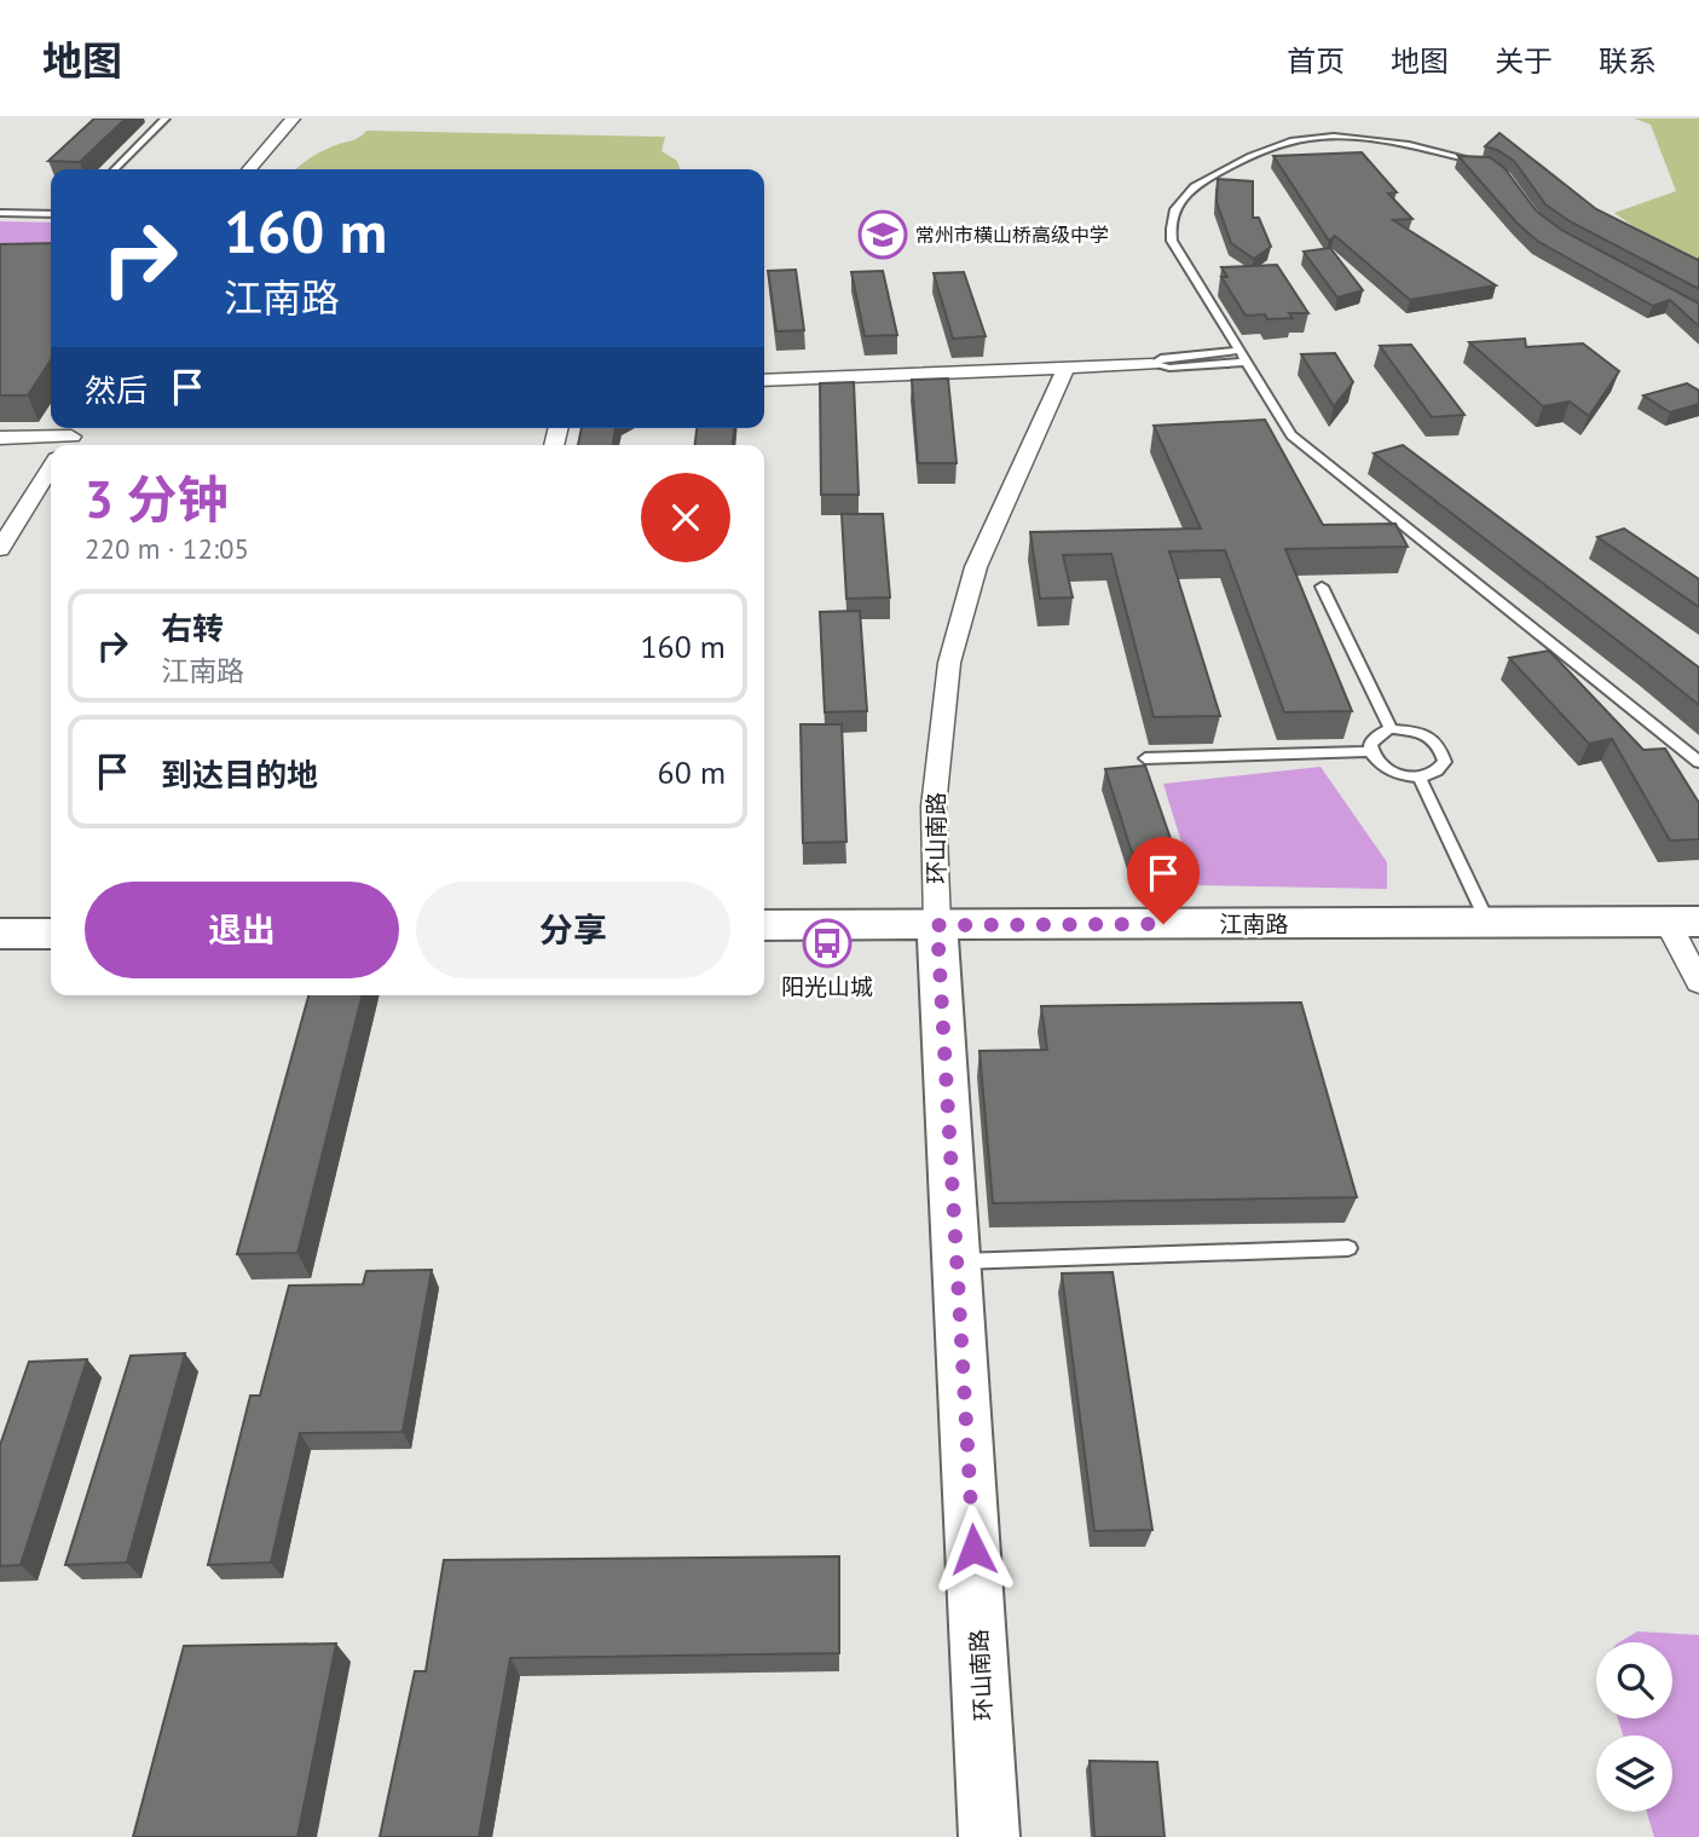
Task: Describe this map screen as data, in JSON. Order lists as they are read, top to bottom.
{
  "streets": {
    "main road": ["环山南路", "江南路"]
  },
  "crossings": [
    ["环山南路", "江南路"]
  ],
  "places": {
    "school or university": ["常州市横山桥高级中学"],
    "bus stop": ["阳光山城"]
  },
  "page": {
    "header": "地图",
    "nav": [
      "首页",
      "地图",
      "关于",
      "联系"
    ],
    "turn": ["160 m", "江南路"],
    "then": "然后",
    "heading": ["3 分钟", "220 m · 12:05"],
    "list": [
      {
        "name": "右转",
        "note": "江南路",
        "value": "160 m"
      },
      {
        "name": "到达目的地",
        "value": "60 m"
      }
    ],
    "buttons": ["退出", "分享"]
  }
}
